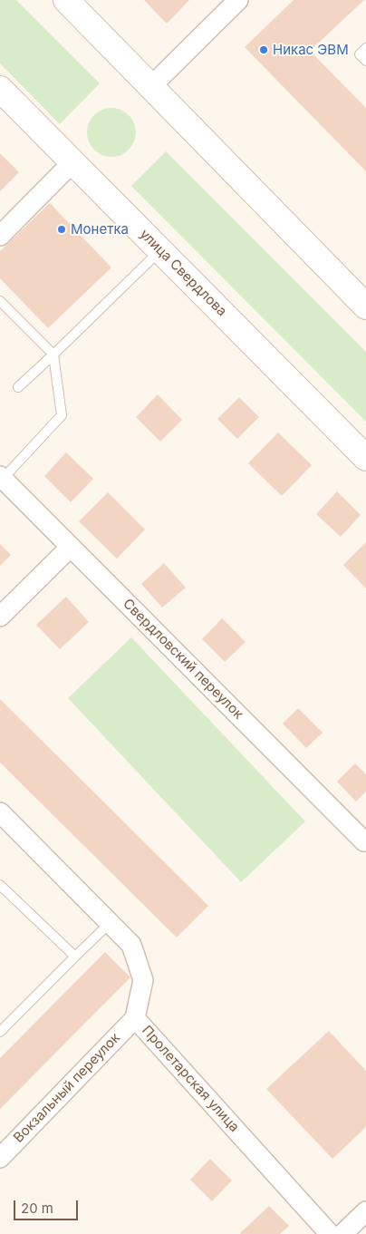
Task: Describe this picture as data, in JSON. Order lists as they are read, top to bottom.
{
  "streets": {
    "main road": ["улица Свердлова"],
    "street": ["Свердловский переулок", "Пролетарская улица", "Вокзальный переулок"]
  },
  "crossings": [
    ["Пролетарская улица", "Вокзальный переулок"]
  ],
  "places": ["Никас ЭВМ", "Монетка"],
  "scale_bar": "20 m"
}
